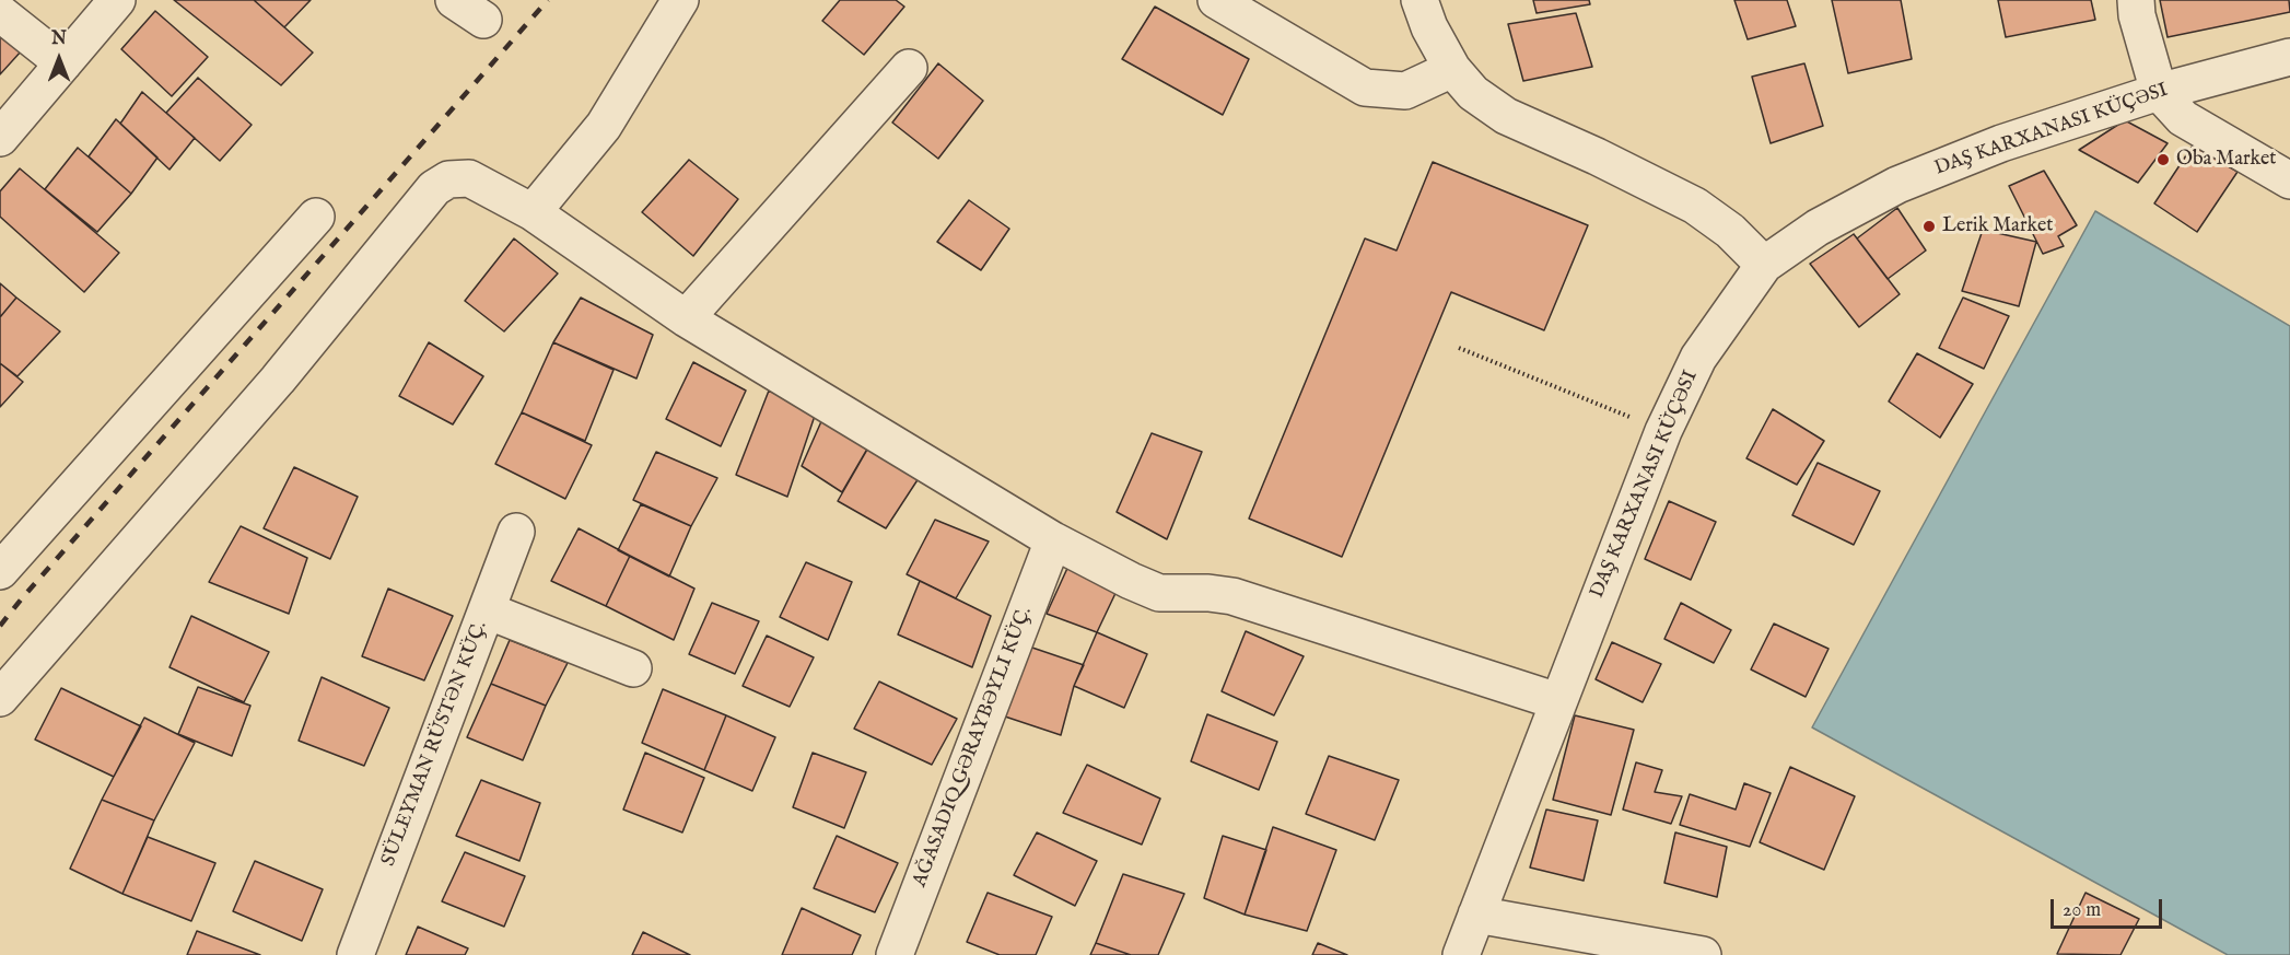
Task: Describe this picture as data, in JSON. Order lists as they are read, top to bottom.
{
  "streets": {
    "street": ["SÜLEYMAN RÜSTƏN KÜÇ."]
  },
  "places": ["Oba Market", "Lerik Market"],
  "scale_bar": "20 m",
  "north": "top"
}
